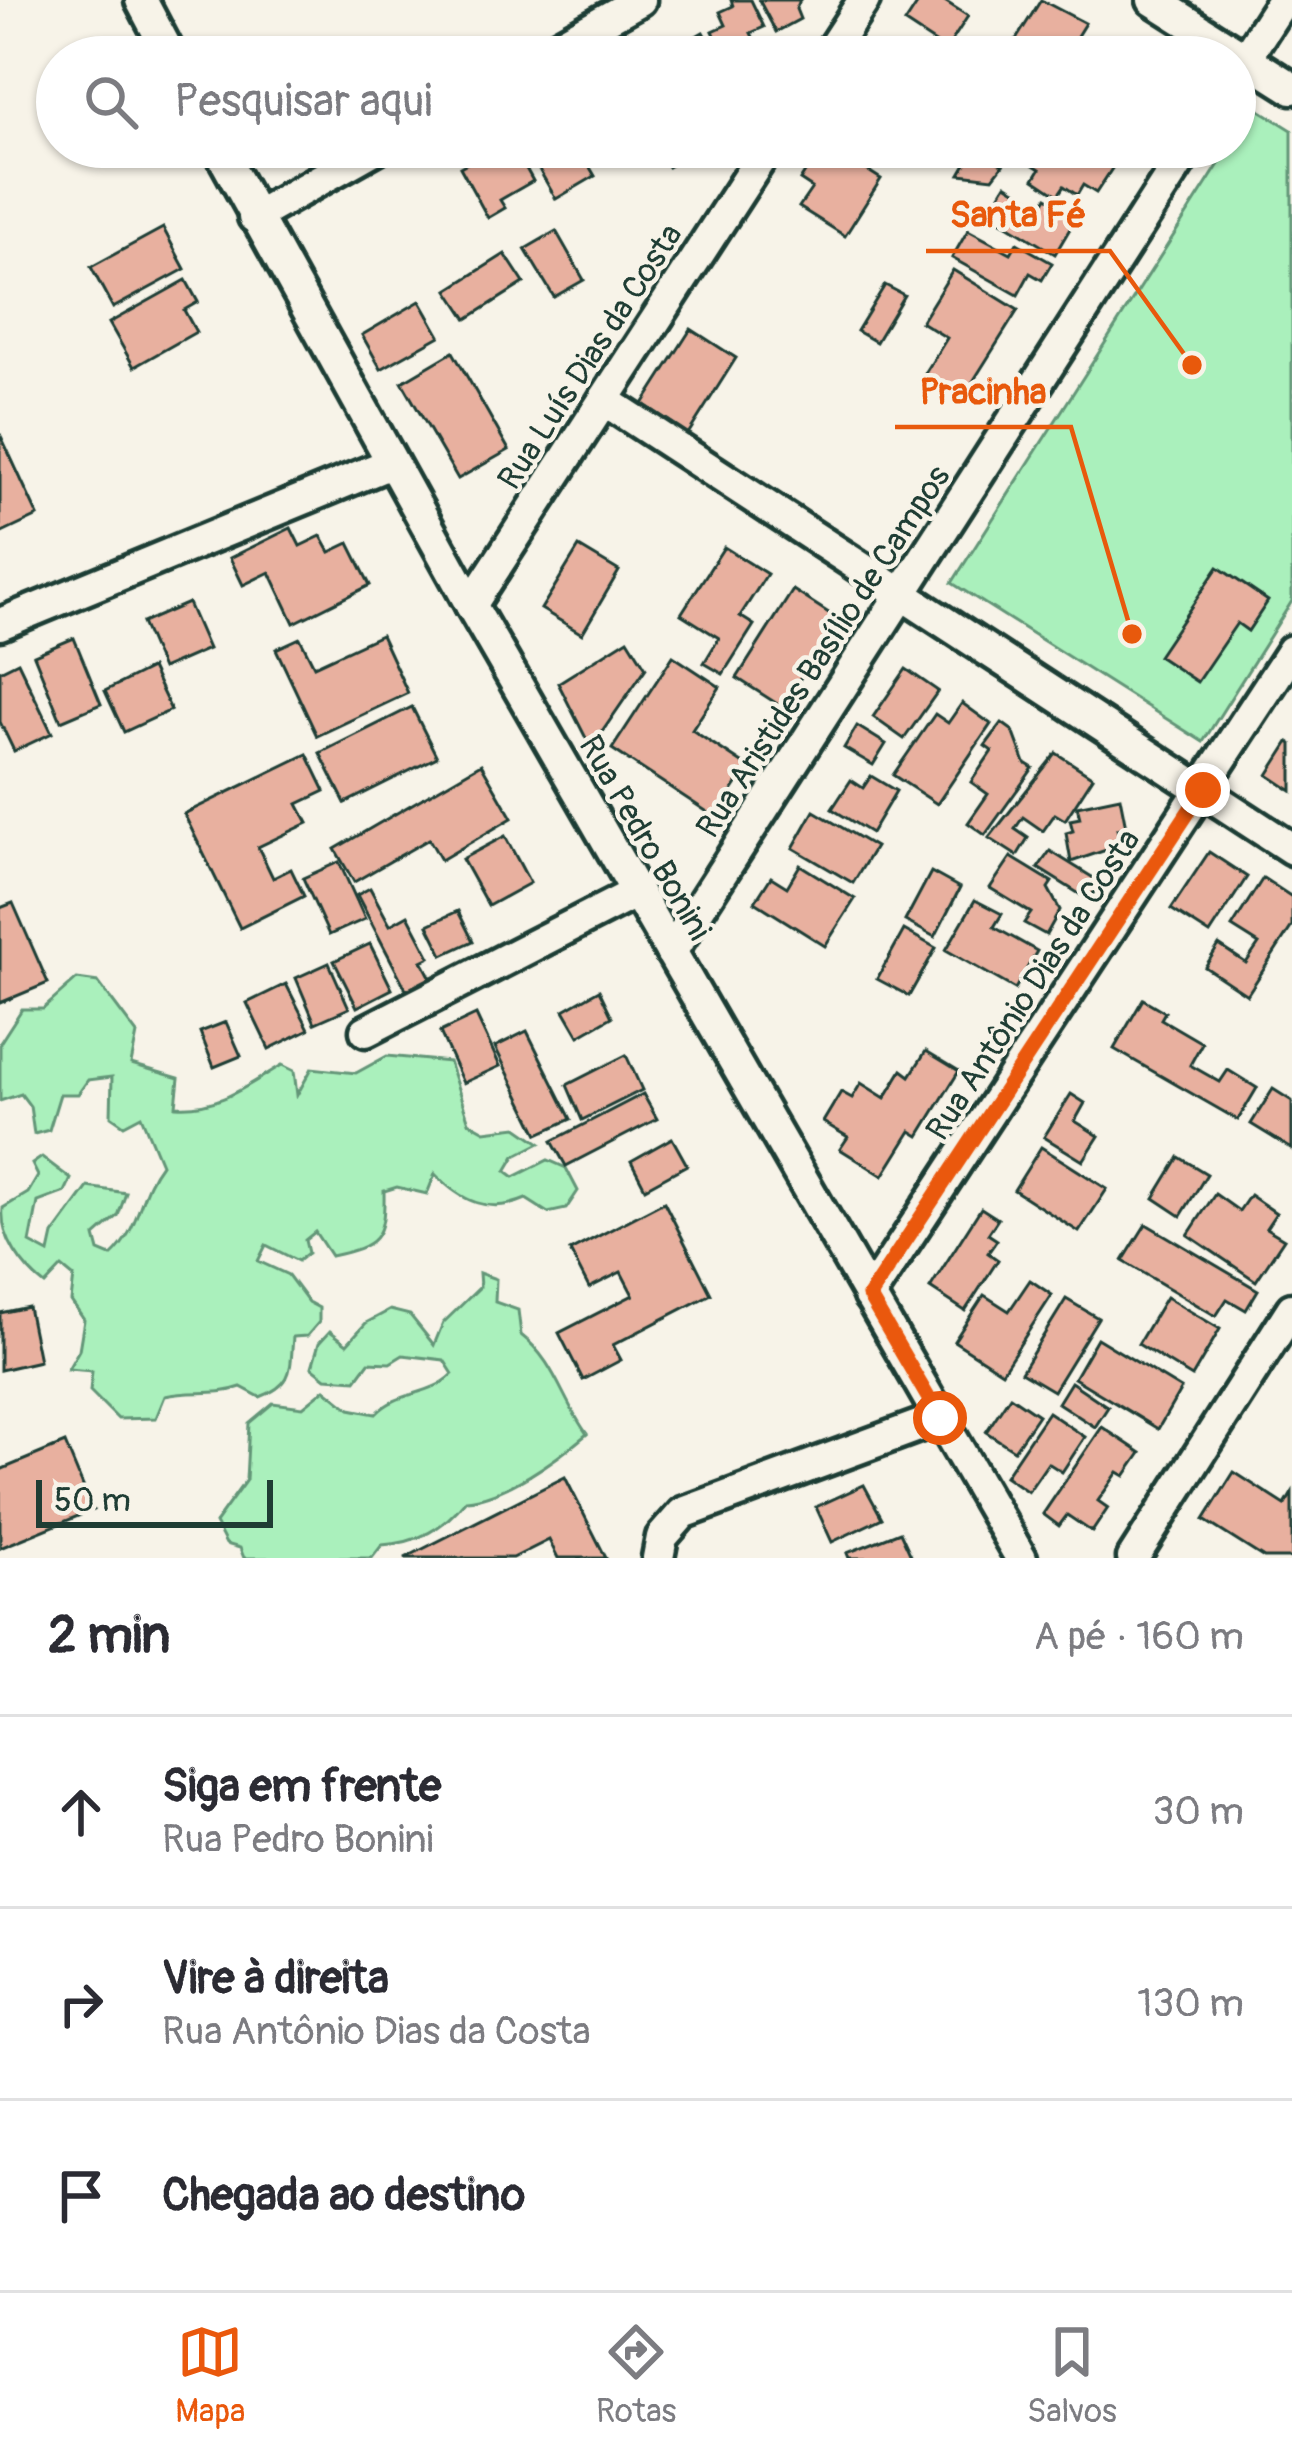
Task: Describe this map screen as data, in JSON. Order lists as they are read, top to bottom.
{
  "streets": {
    "street": [
      "Rua Luís Dias da Costa",
      "Rua Aristides Basílio de Campos",
      "Rua Pedro Bonini",
      "Rua Antônio Dias da Costa"
    ]
  },
  "crossings": [
    ["Rua Luís Dias da Costa", "Rua Pedro Bonini"],
    ["Rua Aristides Basílio de Campos", "Rua Pedro Bonini"],
    ["Rua Pedro Bonini", "Rua Antônio Dias da Costa"]
  ],
  "places": ["Santa Fé", "Pracinha"],
  "scale_bar": "50 m",
  "page": {
    "search": "Pesquisar aqui",
    "scale": "50 m",
    "heading": ["2 min", "A pé · 160 m"],
    "list": [
      ["Siga em frente", "Rua Pedro Bonini", "30 m"],
      ["Vire à direita", "Rua Antônio Dias da Costa", "130 m"],
      "Chegada ao destino"
    ],
    "nav": ["Mapa", "Rotas", "Salvos"]
  }
}
